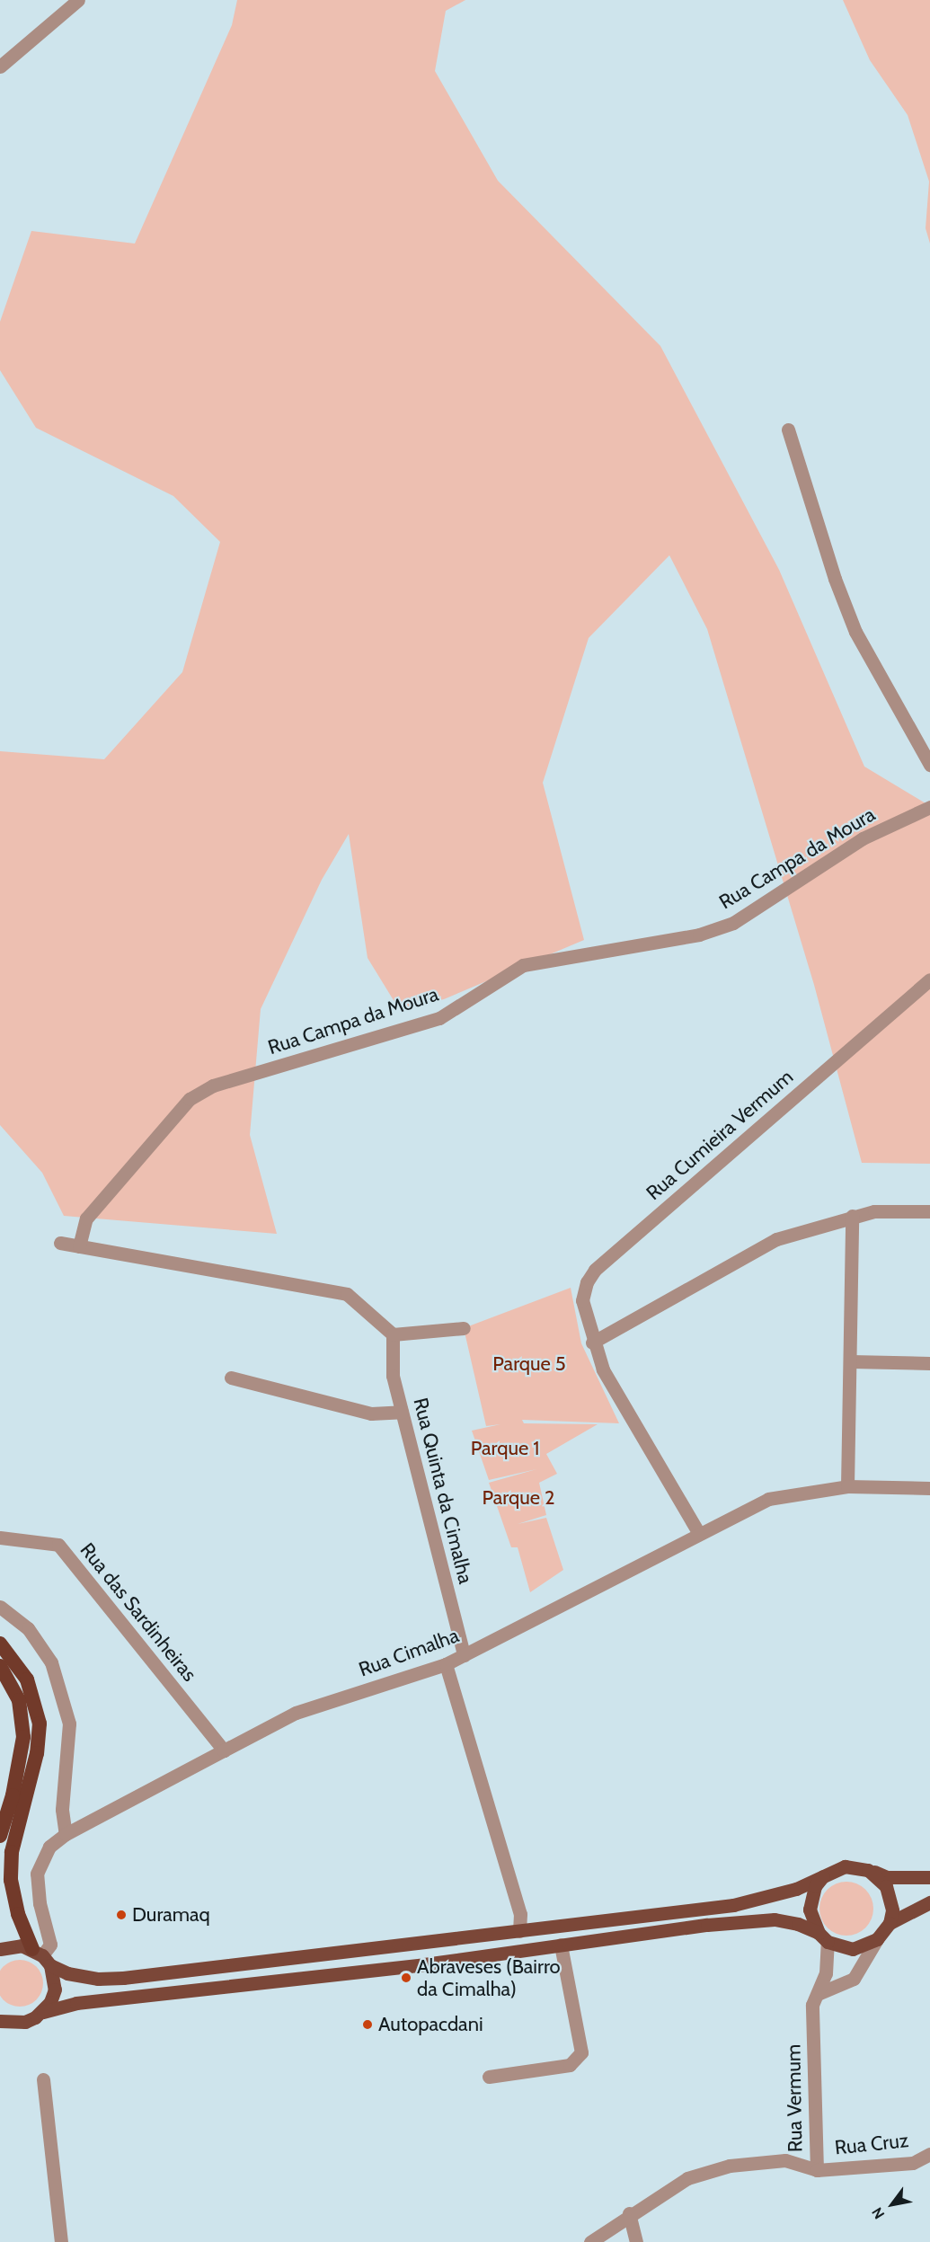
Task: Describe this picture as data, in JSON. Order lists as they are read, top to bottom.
{
  "streets": {
    "street": [
      "Rua Campa da Moura",
      "Rua Cumieira Vermum",
      "Rua Quinta da Cimalha",
      "Rua das Sardinheiras",
      "Rua Cimalha",
      "Rua Vermum",
      "Rua Cruz"
    ]
  },
  "crossings": [
    ["Rua Cumieira Vermum", "Rua Cimalha"],
    ["Rua Quinta da Cimalha", "Rua Cimalha"],
    ["Rua das Sardinheiras", "Rua Cimalha"],
    ["Rua Vermum", "Rua Cruz"]
  ],
  "parks": ["Parque 5", "Parque 1", "Parque 2"],
  "places": ["Duramaq", "Abraveses (Bairro da Cimalha)", "Autopacdani"],
  "north": "bottom left"
}
